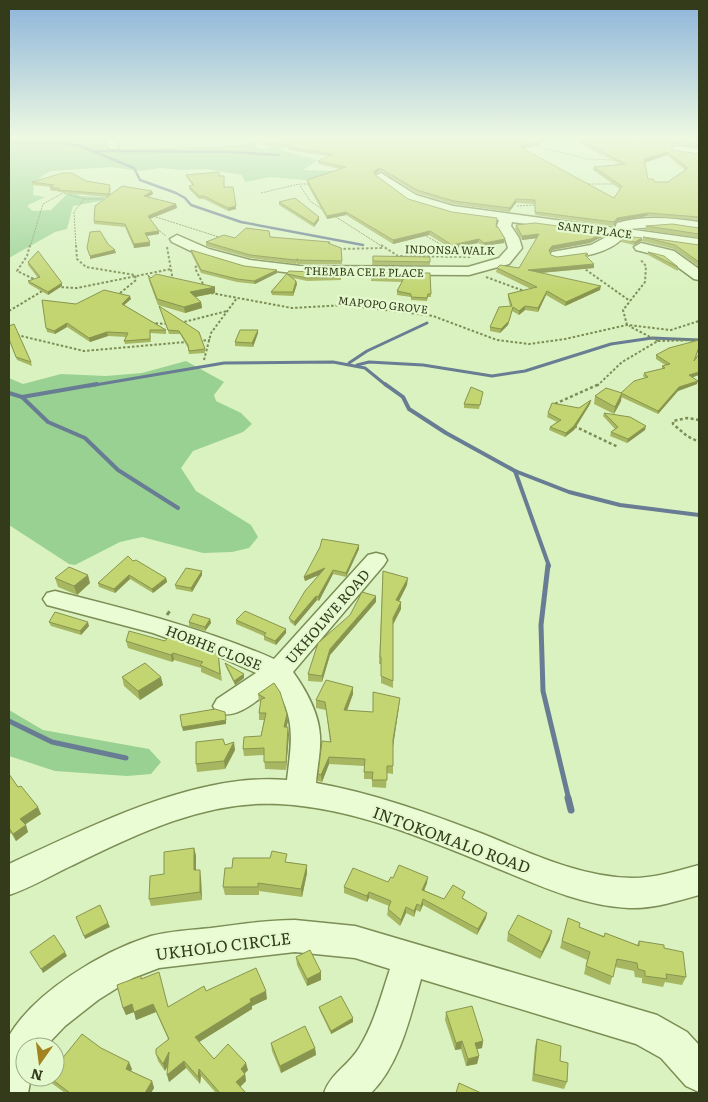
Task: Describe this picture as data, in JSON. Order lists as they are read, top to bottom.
{
  "streets": {
    "street": [
      "SANTI PLACE",
      "THEMBA CELE PLACE",
      "UKHOLWE ROAD",
      "HOBHE CLOSE",
      "INTOKOMALO ROAD",
      "UKHOLO CIRCLE"
    ],
    "path": ["INDONSA WALK", "MAPOPO GROVE"]
  },
  "crossings": [
    ["INDONSA WALK", "THEMBA CELE PLACE"],
    ["THEMBA CELE PLACE", "MAPOPO GROVE"],
    ["UKHOLWE ROAD", "HOBHE CLOSE"],
    ["HOBHE CLOSE", "INTOKOMALO ROAD"]
  ],
  "north": "bottom"
}
